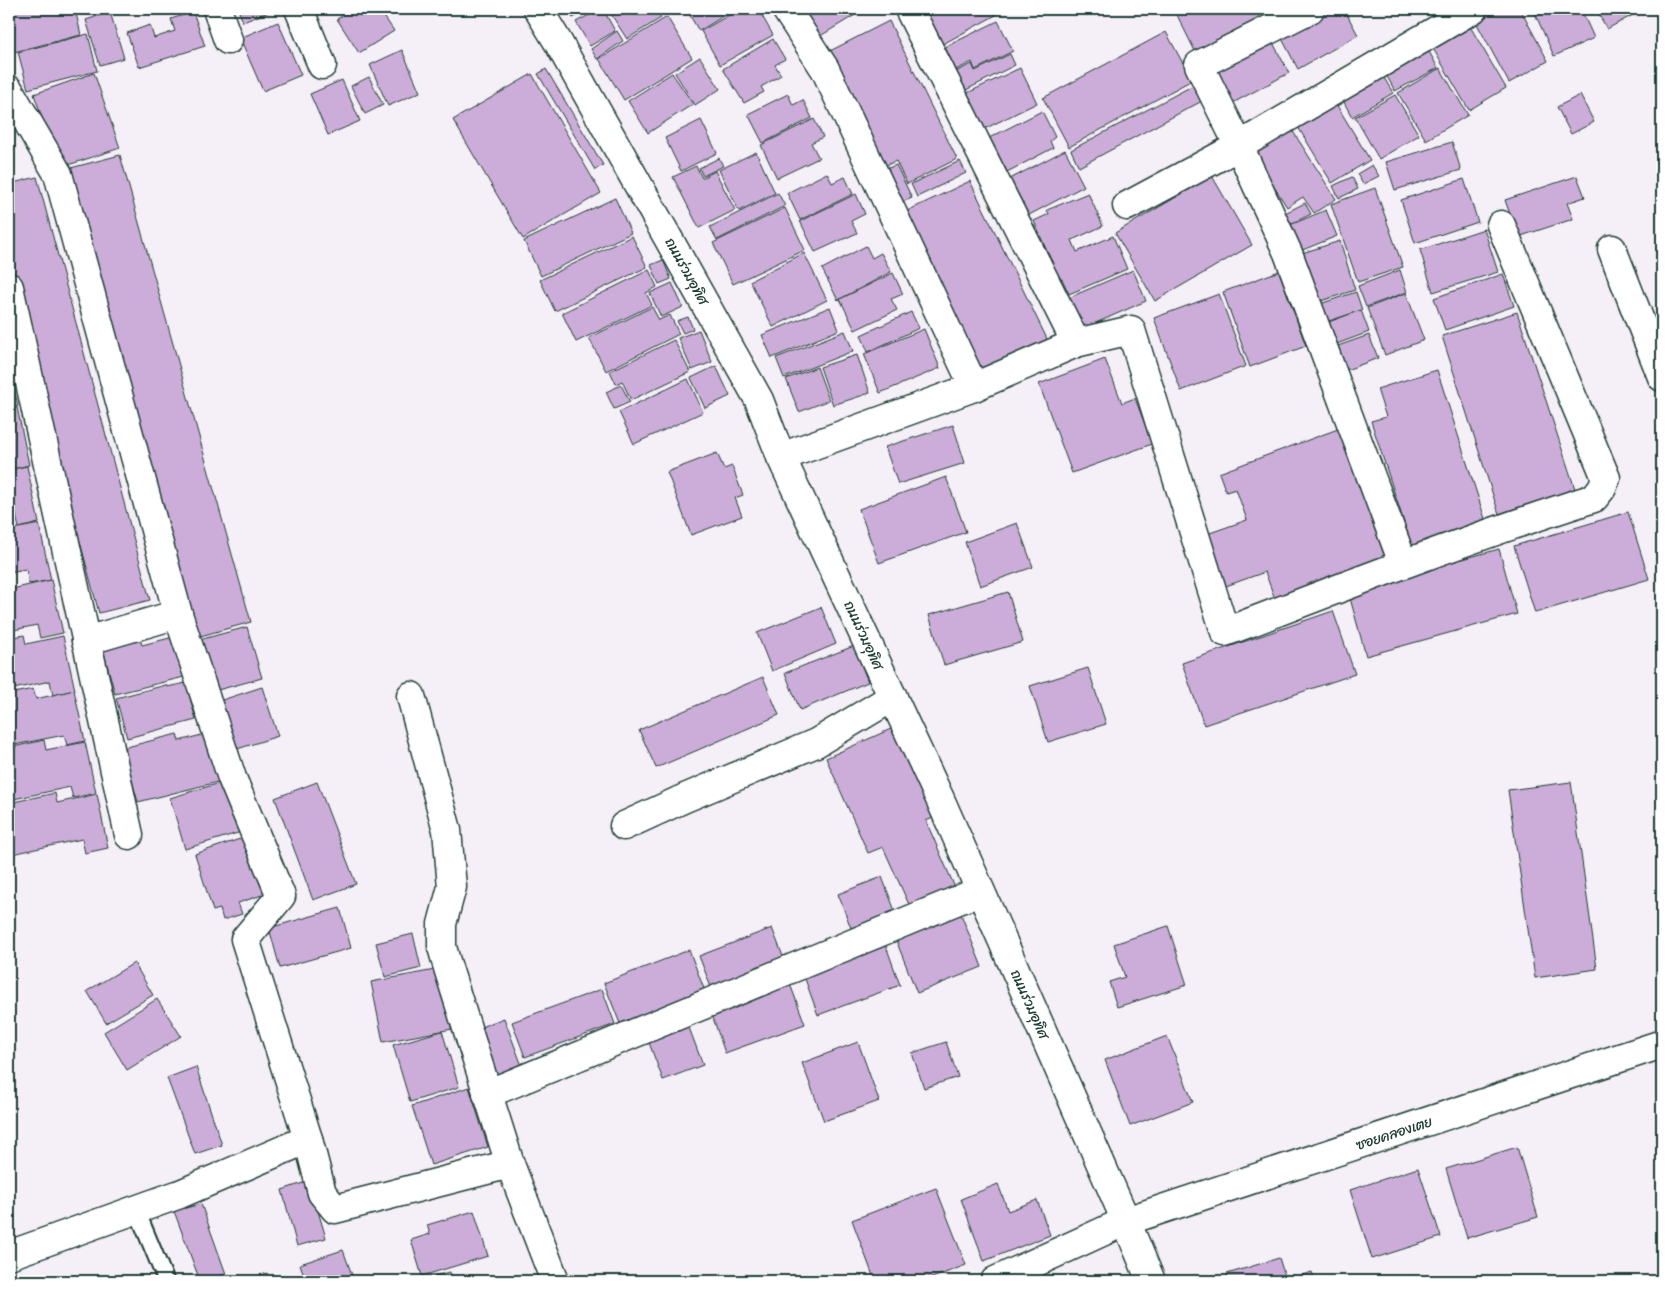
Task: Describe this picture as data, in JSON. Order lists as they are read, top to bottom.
{
  "streets": {
    "street": ["ถนนร่วมอุทิศ", "ซอยคลองเตย"]
  },
  "crossings": [
    ["ถนนร่วมอุทิศ", "ซอยคลองเตย"]
  ]
}
